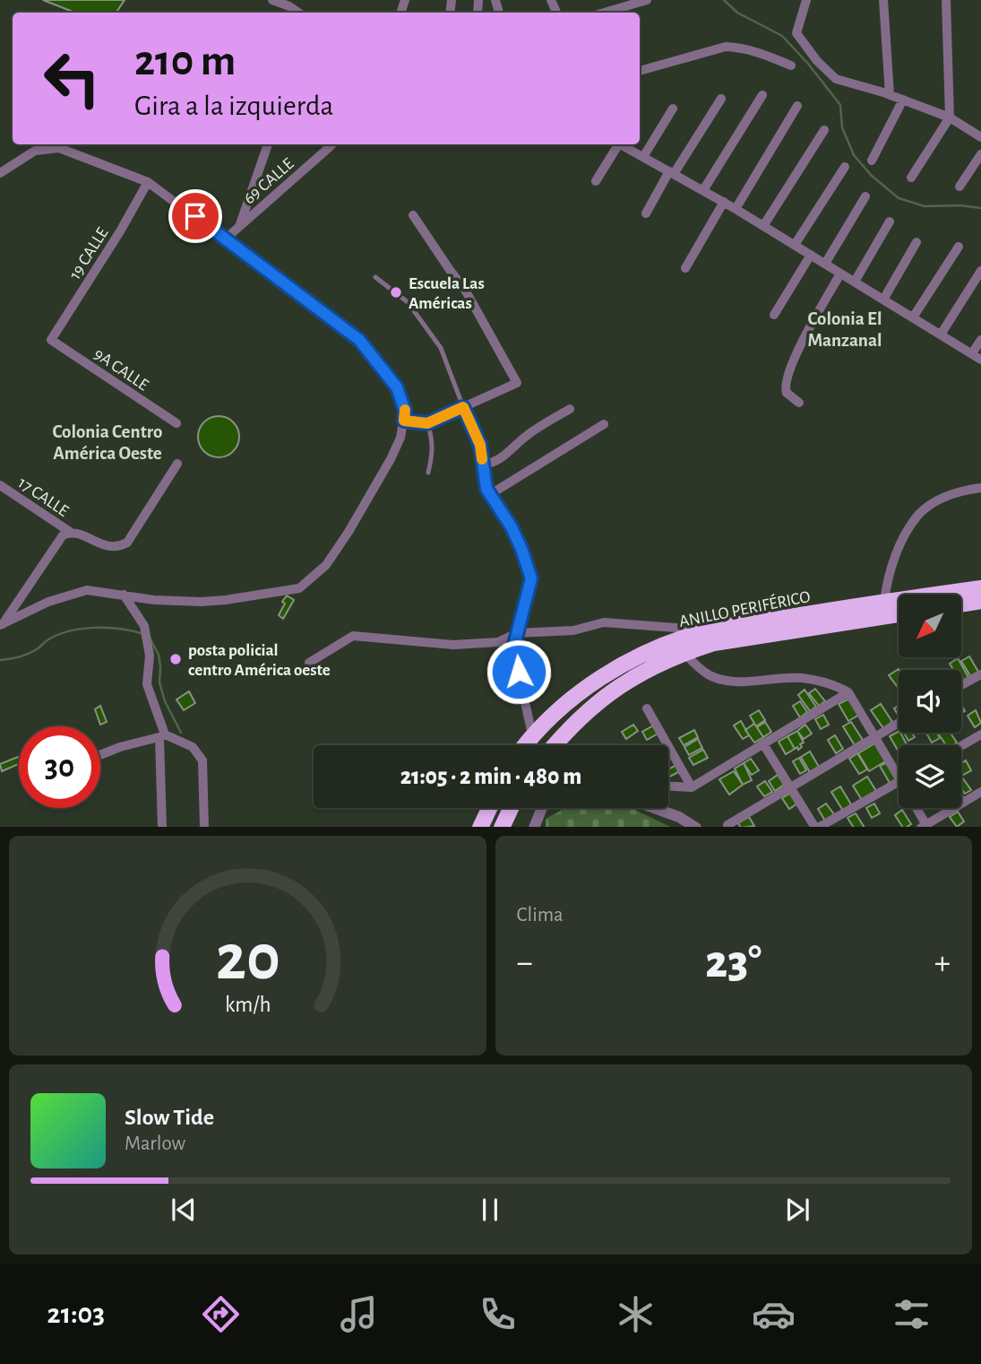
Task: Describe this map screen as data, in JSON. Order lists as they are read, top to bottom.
{
  "streets": {
    "highway": ["ANILLO PERIFÉRICO"],
    "street": [
      "69 CALLE",
      "19 CALLE",
      "9A CALLE",
      "17 CALLE"
    ]
  },
  "crossings": [
    ["19 CALLE", "9A CALLE"]
  ],
  "districts": ["Colonia El Manzanal", "Colonia Centro América Oeste"],
  "places": ["Escuela Las Américas", "posta policial centro América oeste"],
  "north": "bottom left",
  "page": {
    "turn": ["210 m", "Gira a la izquierda"],
    "limit": "30",
    "trip": "21:05 · 2 min · 480 m",
    "tile": "Clima",
    "heat": ["−", "23°", "+"],
    "song": ["Slow Tide", "Marlow"],
    "tabs": "21:03",
    "gauge": ["20", "km/h"]
  }
}
